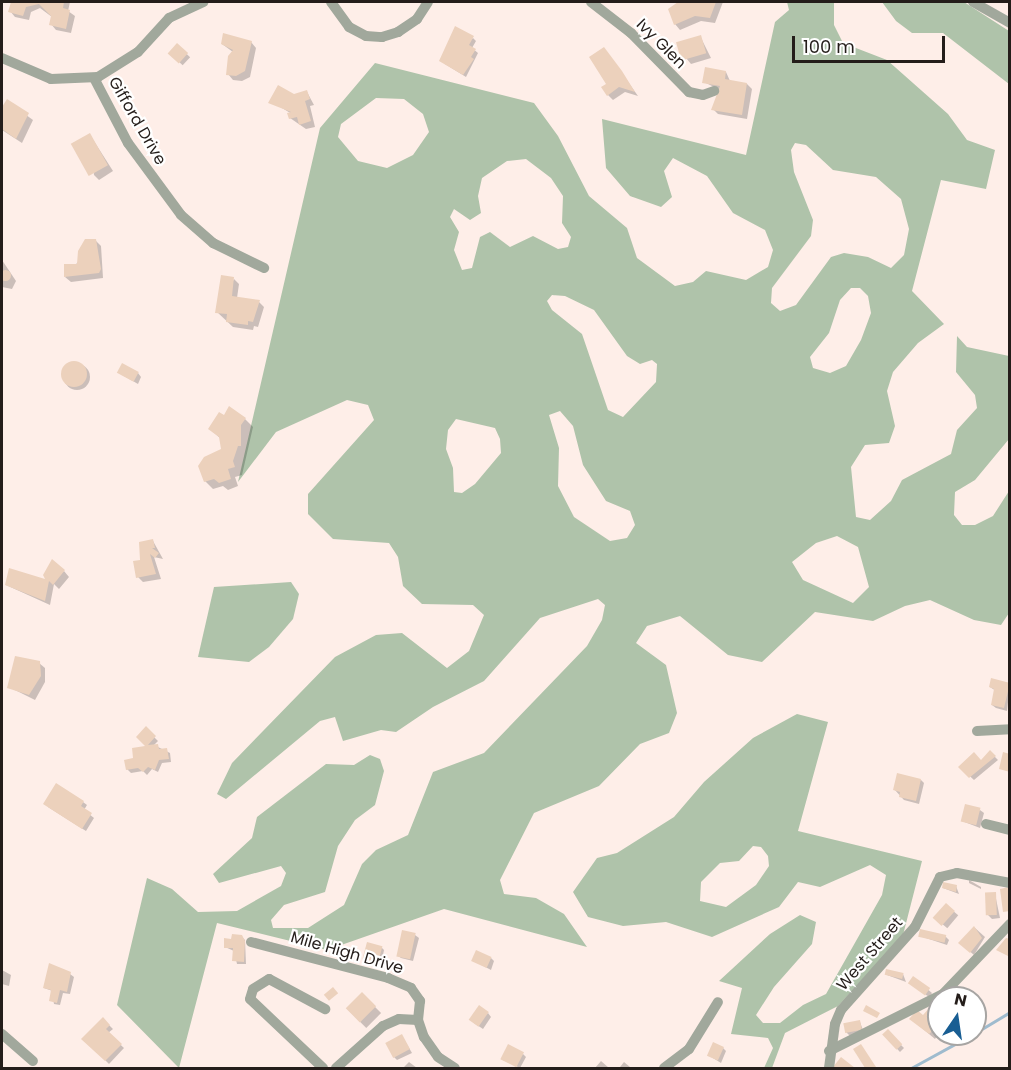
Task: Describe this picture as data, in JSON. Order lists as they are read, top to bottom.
{
  "streets": {
    "street": [
      "Ivy Glen",
      "Gifford Drive",
      "Mile High Drive",
      "West Street"
    ]
  },
  "scale_bar": "100 m",
  "north": "top"
}
